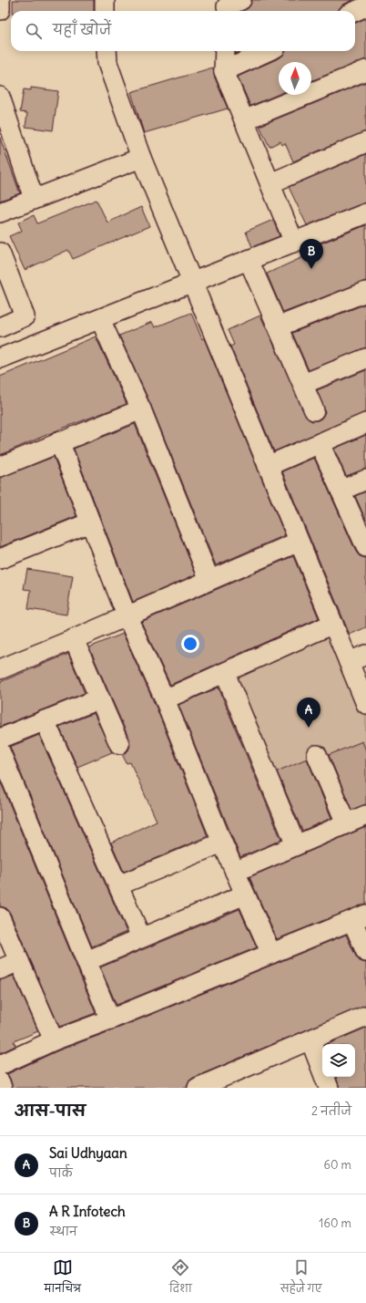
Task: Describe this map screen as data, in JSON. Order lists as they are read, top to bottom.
{
  "north": "top",
  "page": {
    "search": "यहाँ खोजें",
    "pins": ["B", "A"],
    "heading": ["आस-पास", "2 नतीजे"],
    "list": [
      {
        "mark": "A",
        "name": "Sai Udhyaan",
        "note": "पार्क",
        "value": "60 m"
      },
      {
        "mark": "B",
        "name": "A R Infotech",
        "note": "स्थान",
        "value": "160 m"
      }
    ],
    "nav": ["मानचित्र", "दिशा", "सहेजे गए"]
  }
}
